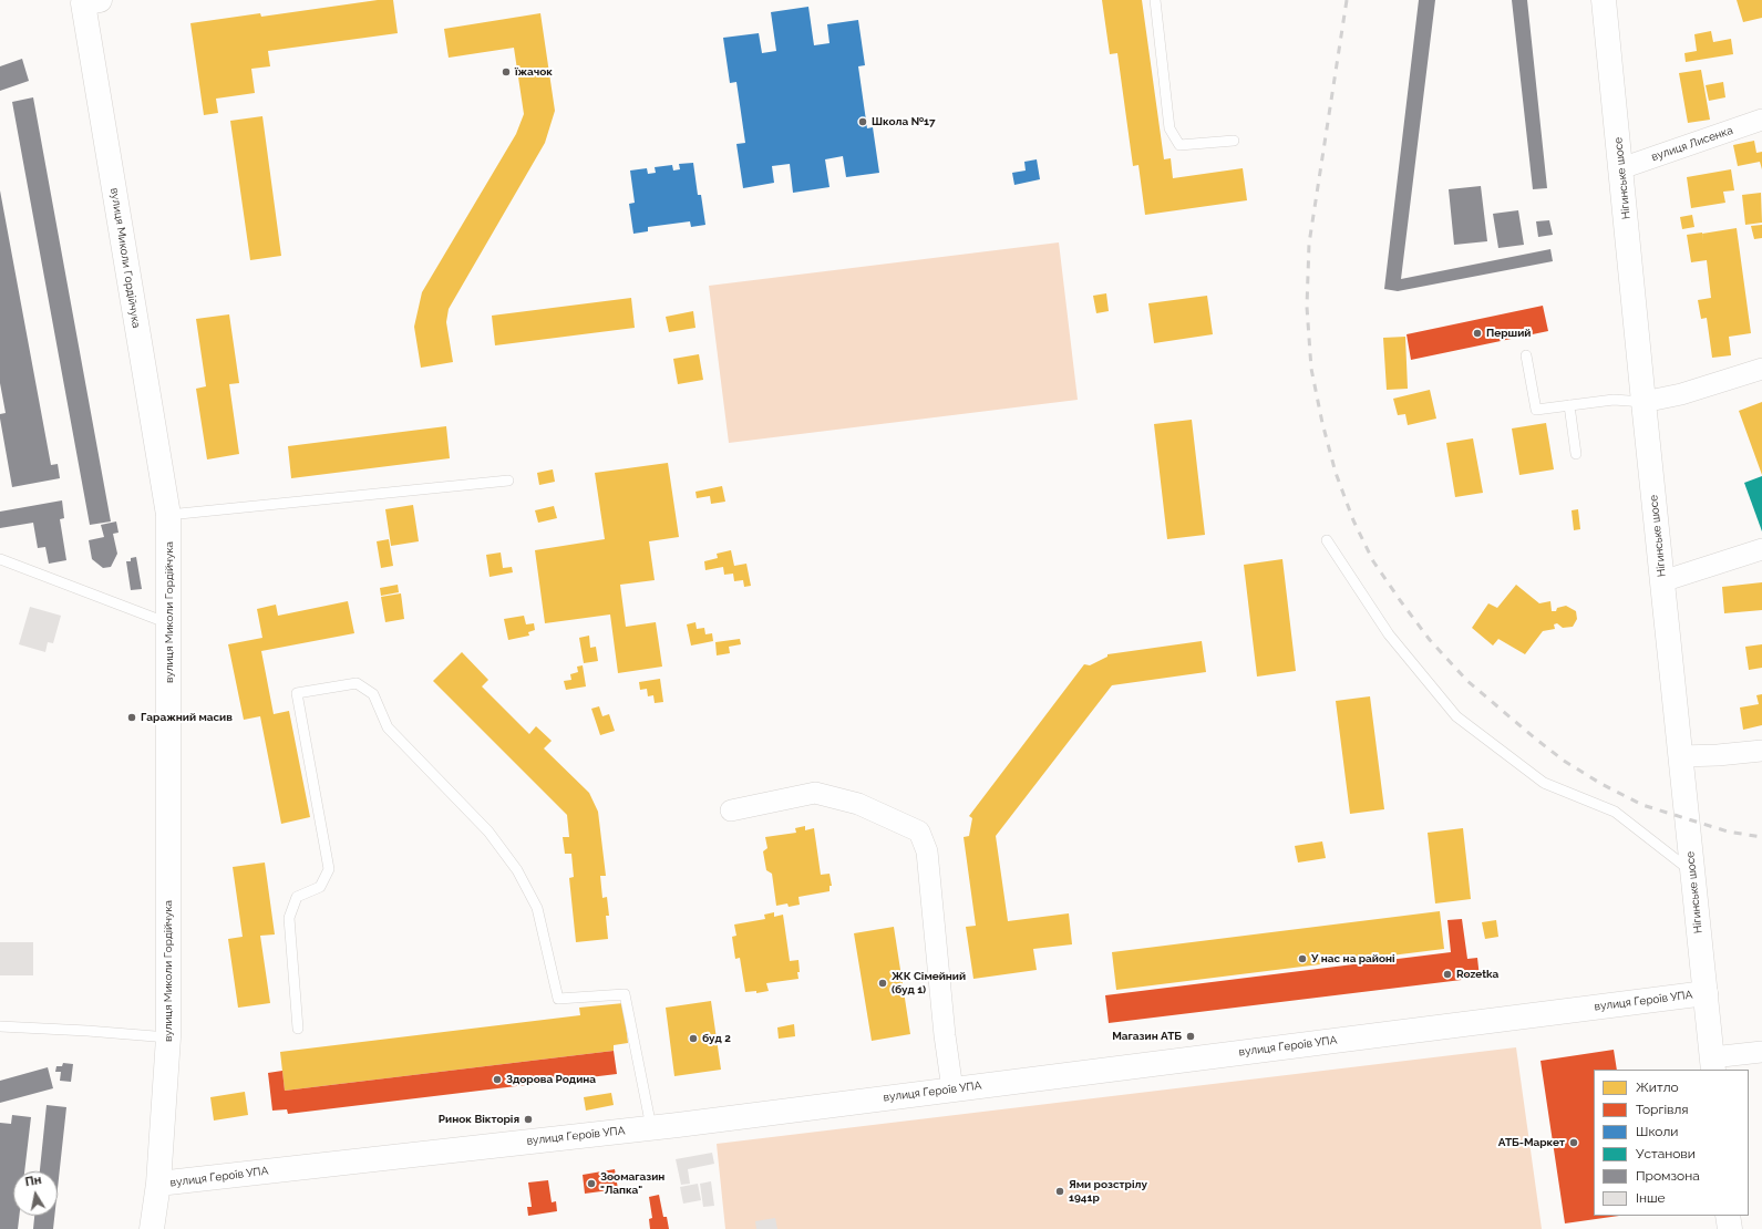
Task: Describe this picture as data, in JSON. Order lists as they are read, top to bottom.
{
  "streets": {
    "street": [
      "вулиця Лисенка",
      "Нігинське шосе",
      "вулиця Миколи Гордійчука",
      "вулиця Героїв УПА"
    ]
  },
  "crossings": [
    ["вулиця Лисенка", "Нігинське шосе"],
    ["Нігинське шосе", "вулиця Героїв УПА"],
    ["вулиця Миколи Гордійчука", "вулиця Героїв УПА"]
  ],
  "places": [
    "їжачок",
    "Школа №17",
    "Перший",
    "Гаражний масив",
    "У нас на районі",
    "Rozetka",
    "ЖК Сімейний (буд 1)",
    "Магазин АТБ",
    "буд 2",
    "Здорова Родина",
    "Ринок Вікторія",
    "АТБ-Маркет",
    "Зоомагазин \"Лапка\"",
    "Ями розстрілу 1941р"
  ],
  "legend": [
    "Житло",
    "Торгівля",
    "Школи",
    "Установи",
    "Промзона",
    "Інше"
  ],
  "north": "top"
}
